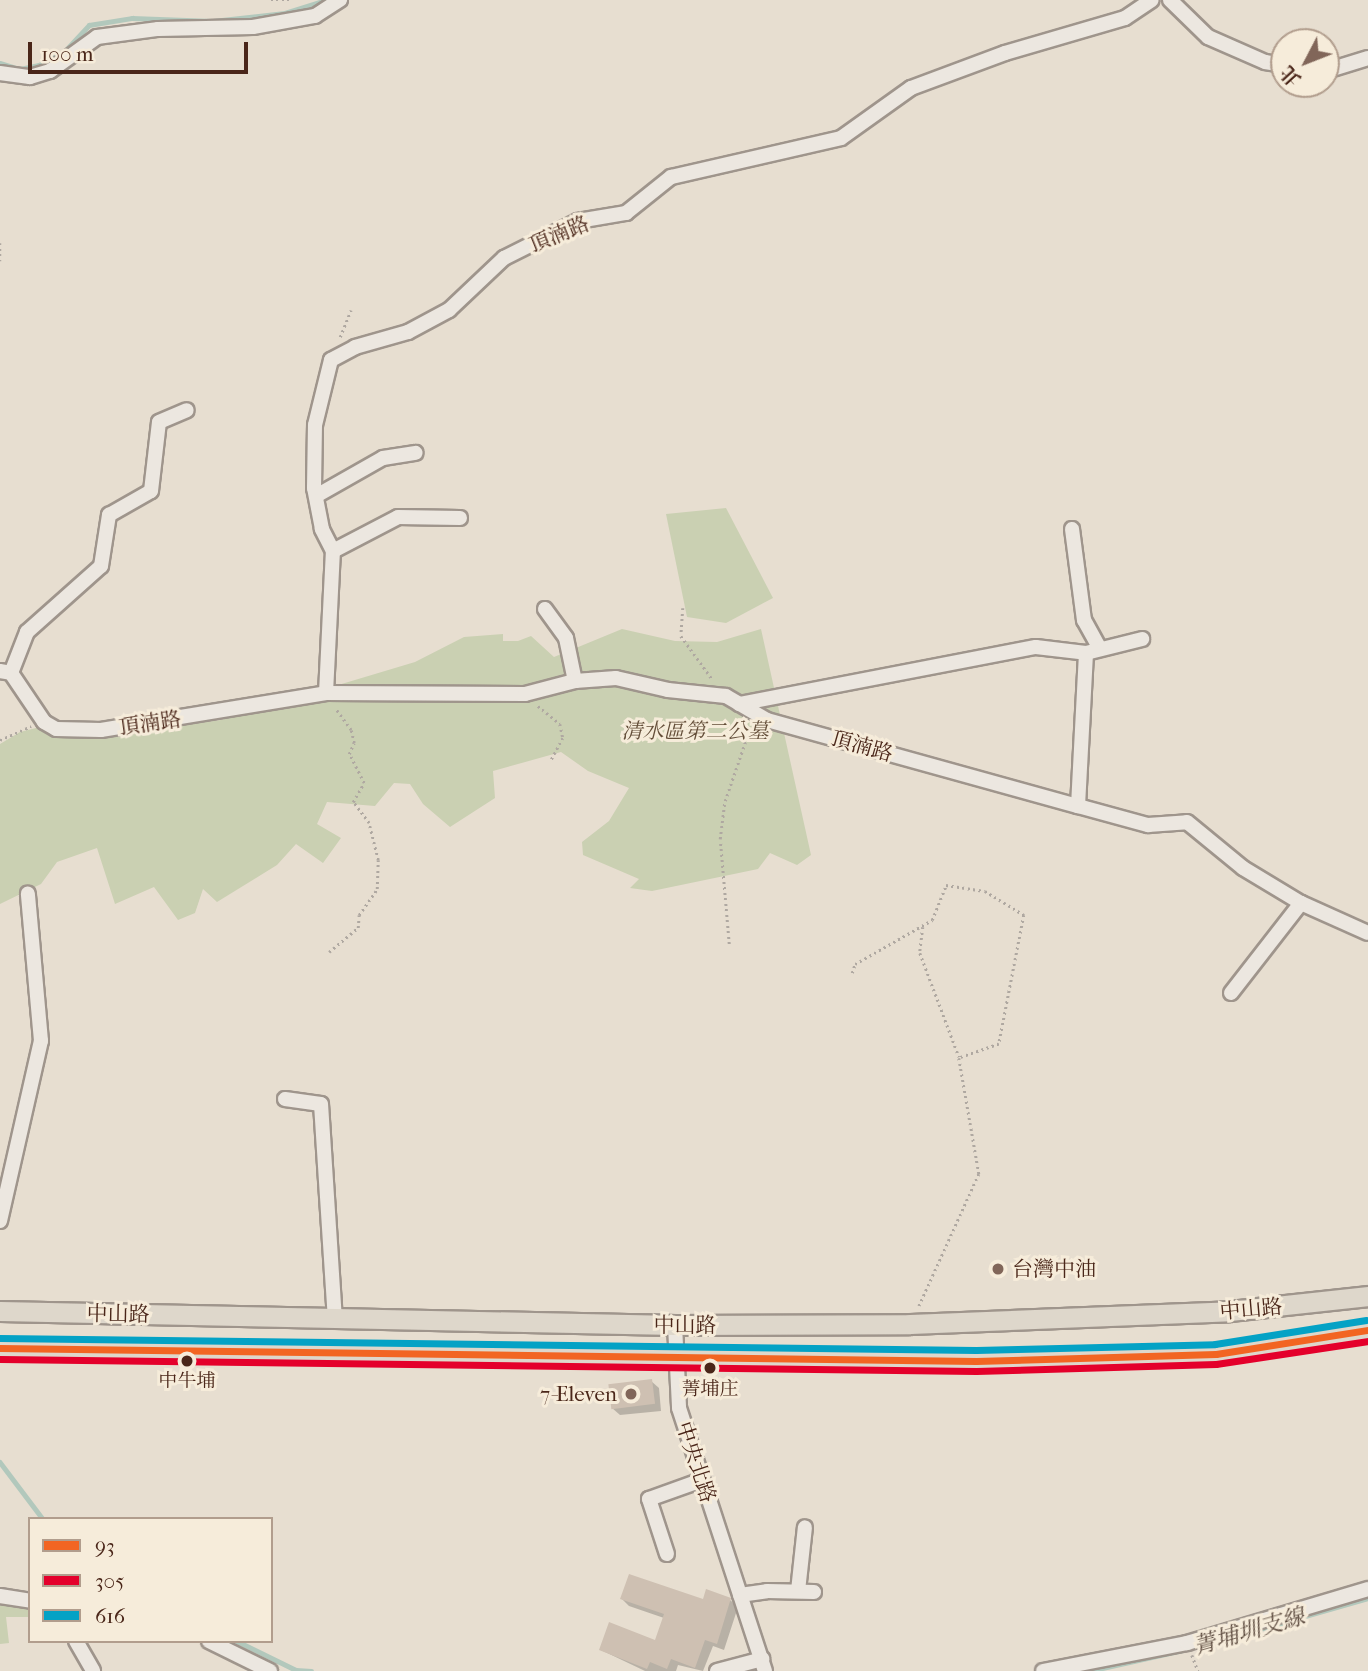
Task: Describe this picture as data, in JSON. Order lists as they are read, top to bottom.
{
  "streets": {
    "main road": ["中山路"],
    "street": ["頂湳路", "中央北路"]
  },
  "crossings": [
    ["中山路", "中央北路"]
  ],
  "water": ["菁埔圳支線"],
  "parks": ["清水區第二公墓"],
  "places": [
    "台灣中油",
    "中牛埔",
    "菁埔庄",
    "7-Eleven"
  ],
  "lines": ["transit line 616", "transit line 93", "transit line 305"],
  "legend": ["93", "305", "616"],
  "scale_bar": "100 m",
  "north": "bottom left"
}
